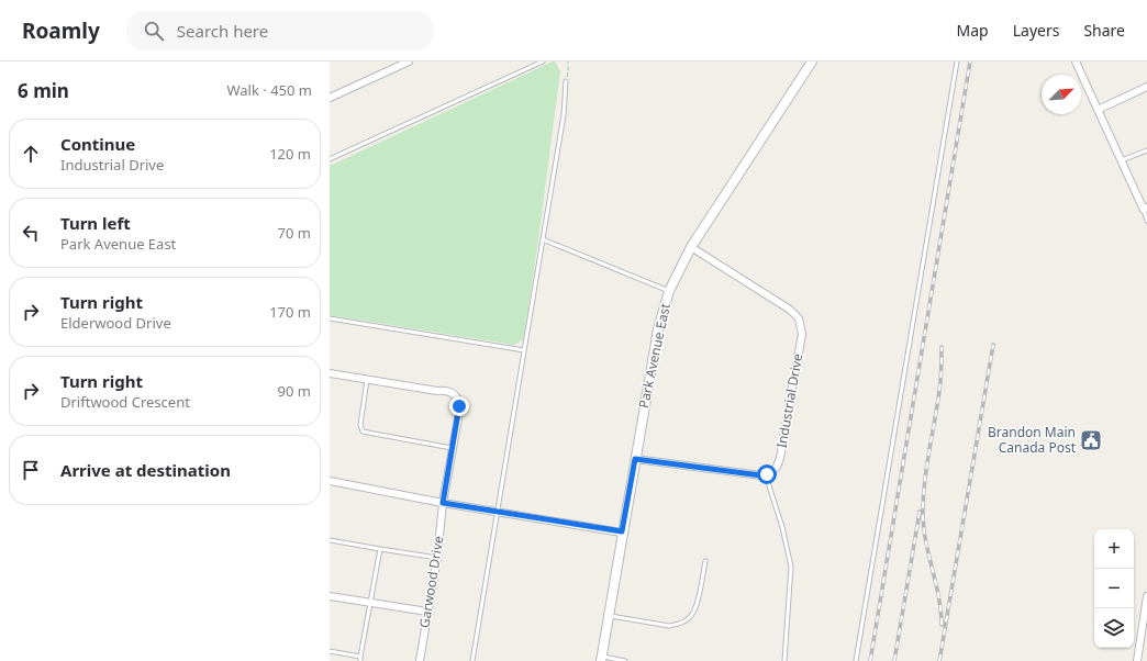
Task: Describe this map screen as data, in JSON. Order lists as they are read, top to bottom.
{
  "streets": {
    "street": ["Park Avenue East", "Industrial Drive", "Garwood Drive"]
  },
  "crossings": [
    ["Park Avenue East", "Industrial Drive"]
  ],
  "places": {
    "public building": ["Brandon Main Canada Post"]
  },
  "north": "top right",
  "page": {
    "header": "Roamly",
    "search": "Search here",
    "nav": ["Map", "Layers", "Share"],
    "heading": ["6 min", "Walk · 450 m"],
    "list": [
      ["Continue", "Industrial Drive", "120 m"],
      ["Turn left", "Park Avenue East", "70 m"],
      ["Turn right", "Elderwood Drive", "170 m"],
      ["Turn right", "Driftwood Crescent", "90 m"],
      "Arrive at destination"
    ],
    "map_buttons": ["+", "−"]
  }
}
